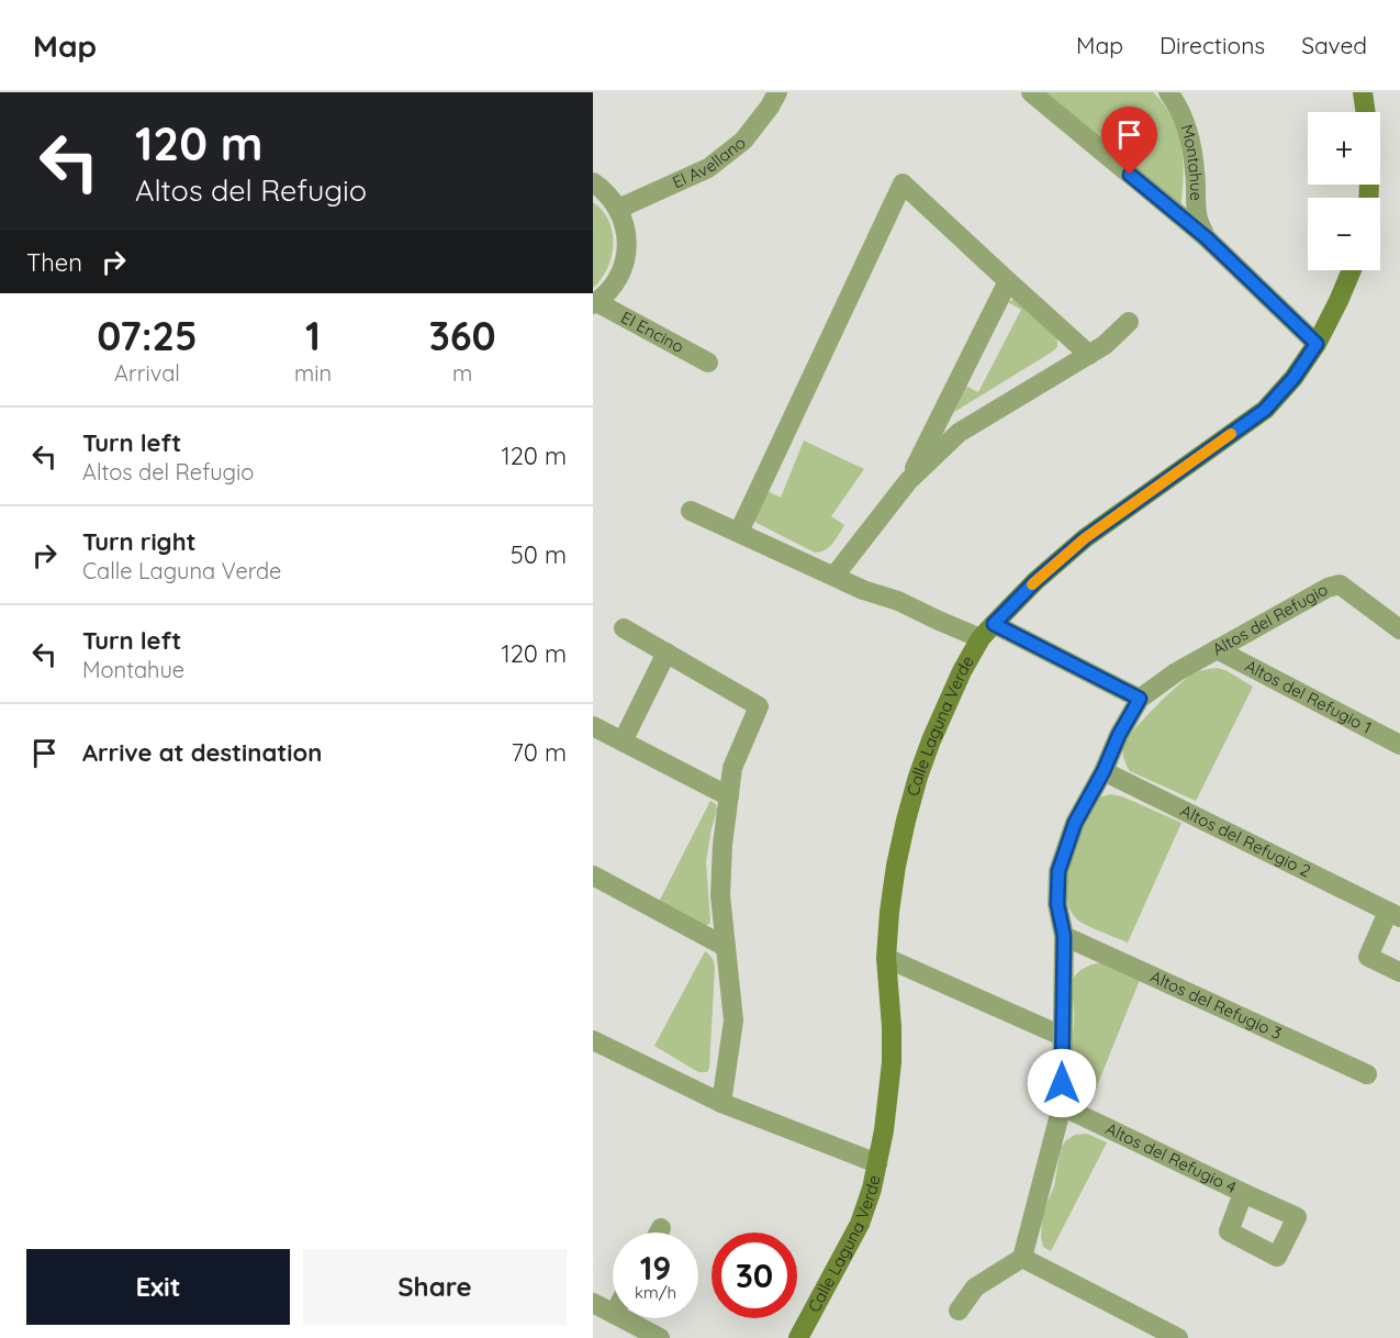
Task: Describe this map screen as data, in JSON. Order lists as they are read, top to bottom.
{
  "streets": {
    "street": [
      "El Avellano",
      "Montahue",
      "El Encino",
      "Altos del Refugio",
      "Altos del Refugio 1",
      "Calle Laguna Verde",
      "Altos del Refugio 2",
      "Altos del Refugio 3",
      "Altos del Refugio 4"
    ]
  },
  "crossings": [
    ["Montahue", "Calle Laguna Verde"],
    ["Altos del Refugio", "Altos del Refugio 1"],
    ["Altos del Refugio", "Altos del Refugio 2"],
    ["Altos del Refugio", "Altos del Refugio 3"],
    ["Altos del Refugio", "Altos del Refugio 4"]
  ],
  "page": {
    "header": "Map",
    "nav": ["Map", "Directions", "Saved"],
    "turn": ["120 m", "Altos del Refugio"],
    "map_buttons": ["+", "−"],
    "then": "Then",
    "eta": [
      "07:25",
      "Arrival",
      "1",
      "min",
      "360",
      "m"
    ],
    "list": [
      {
        "name": "Turn left",
        "note": "Altos del Refugio",
        "value": "120 m"
      },
      {
        "name": "Turn right",
        "note": "Calle Laguna Verde",
        "value": "50 m"
      },
      {
        "name": "Turn left",
        "note": "Montahue",
        "value": "120 m"
      },
      {
        "name": "Arrive at destination",
        "value": "70 m"
      }
    ],
    "speed": "19 km/h",
    "limit": "30",
    "buttons": ["Exit", "Share"]
  }
}
